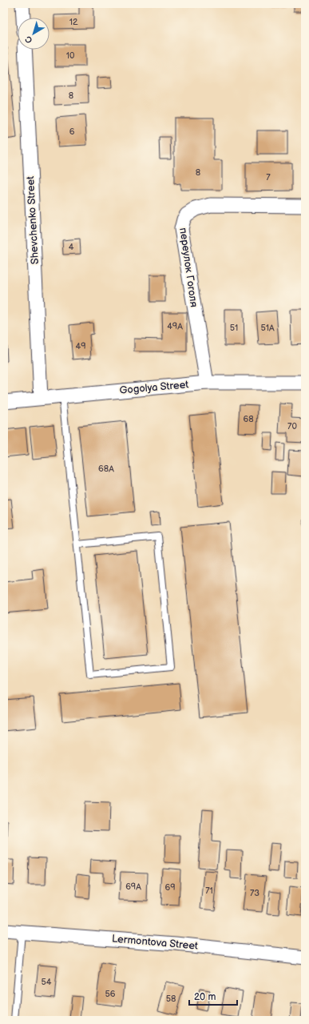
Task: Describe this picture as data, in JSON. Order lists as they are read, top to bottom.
{
  "streets": {
    "street": [
      "Shevchenko Street",
      "переулок Гоголя",
      "Gogolya Street",
      "Lermontova Street"
    ]
  },
  "crossings": [
    ["Shevchenko Street", "Gogolya Street"],
    ["переулок Гоголя", "Gogolya Street"]
  ],
  "house_numbers": [
    "12",
    "10",
    "8",
    "6",
    "8",
    "7",
    "4",
    "49А",
    "51",
    "51А",
    "49",
    "68",
    "70",
    "68А",
    "69А",
    "69",
    "71",
    "73",
    "54",
    "56",
    "58"
  ],
  "scale_bar": "20 m",
  "north": "bottom left"
}
